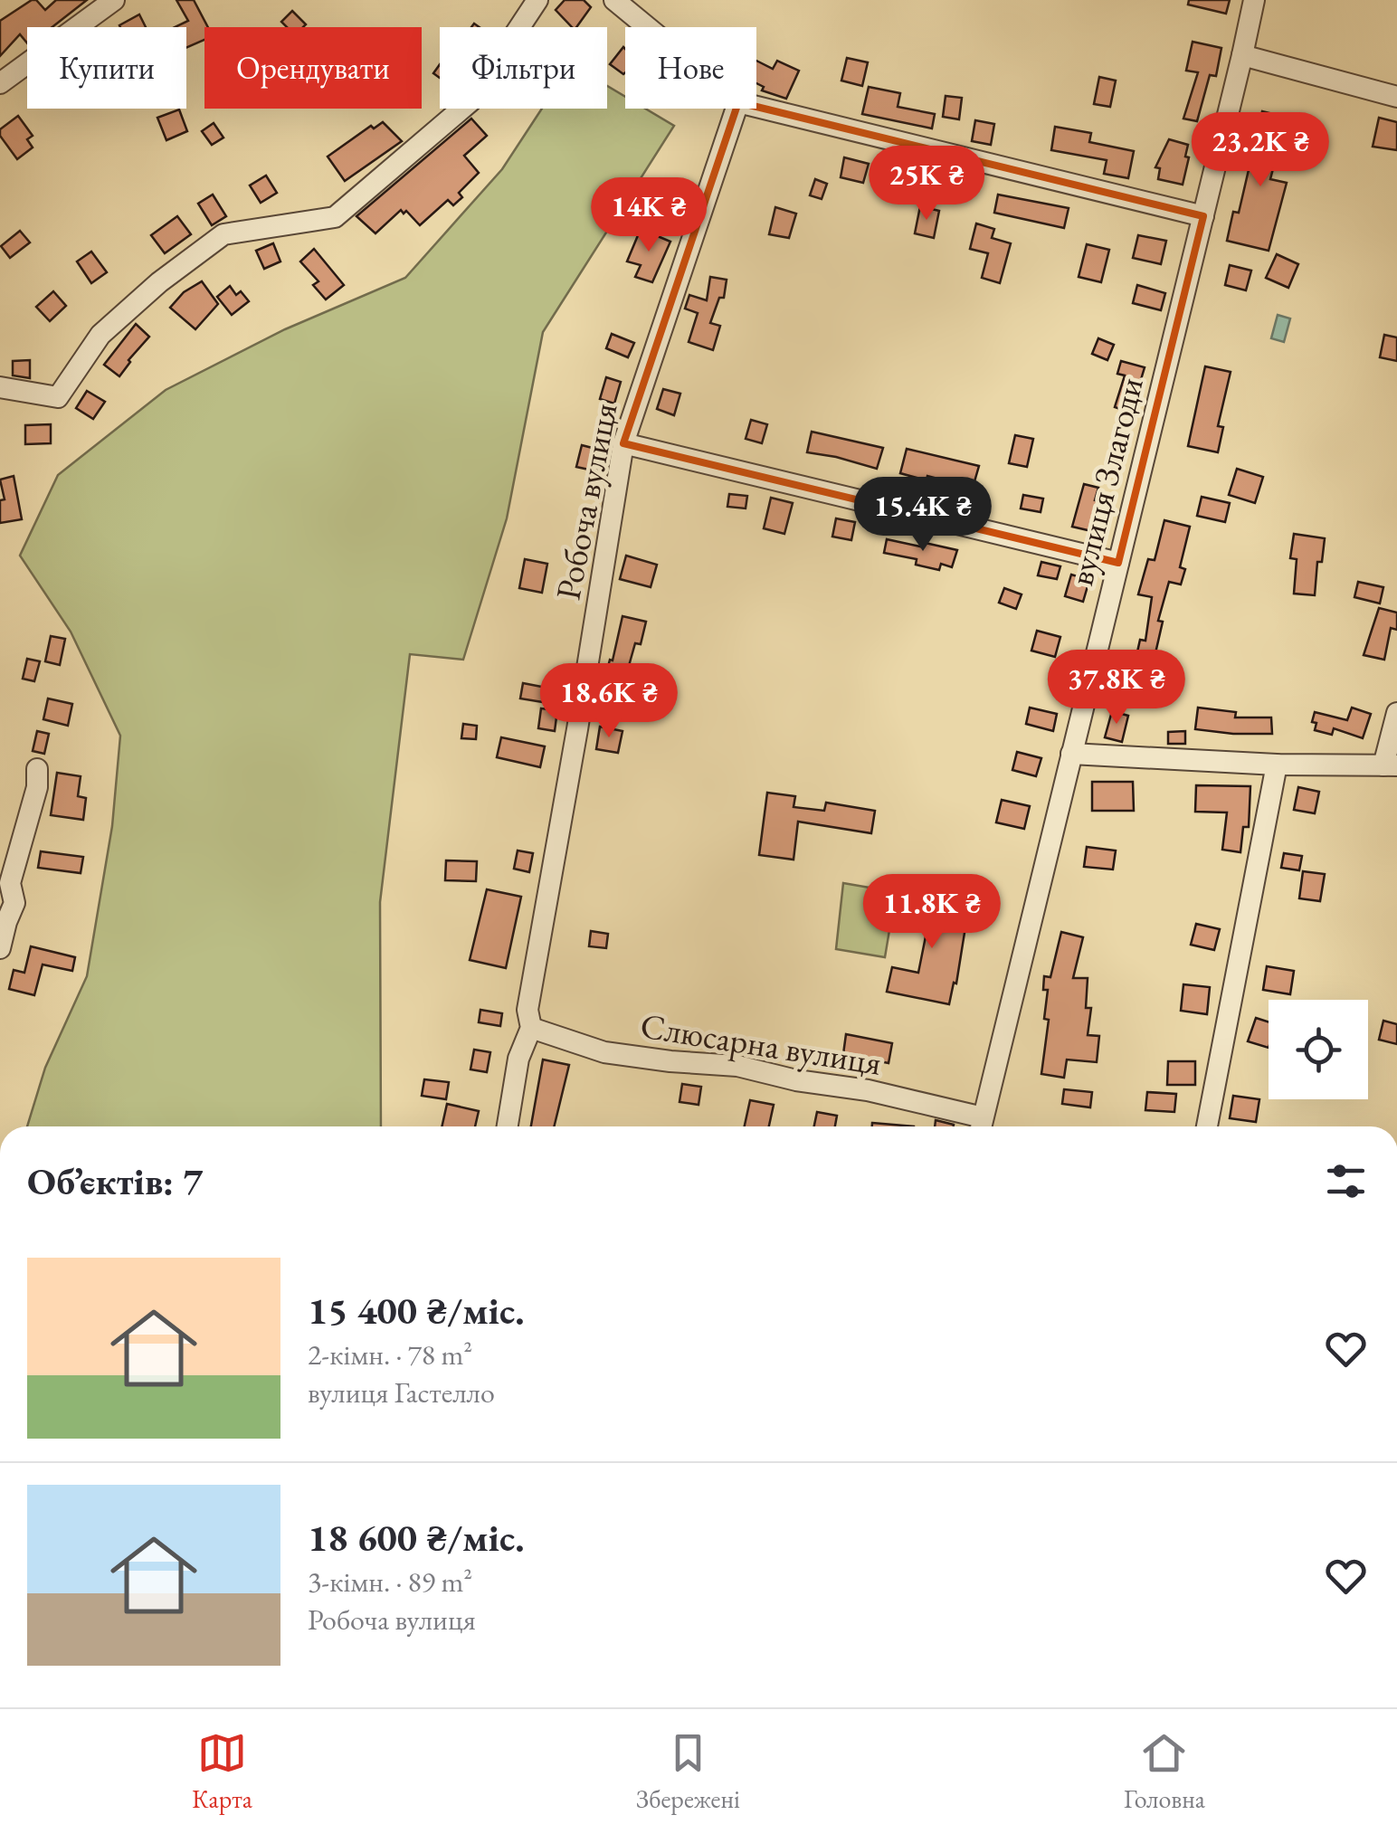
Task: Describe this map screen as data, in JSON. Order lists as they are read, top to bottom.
{
  "streets": {
    "street": ["вулиця Злагоди", "Робоча вулиця", "Слюсарна вулиця"]
  },
  "crossings": [
    ["вулиця Злагоди", "Слюсарна вулиця"],
    ["Робоча вулиця", "Слюсарна вулиця"]
  ],
  "page": {
    "chip": [
      "Купити",
      "Орендувати",
      "Фільтри",
      "Нове"
    ],
    "price": [
      "23.2K ₴",
      "25K ₴",
      "14K ₴",
      "15.4K ₴",
      "37.8K ₴",
      "18.6K ₴",
      "11.8K ₴"
    ],
    "heading": "Об’єктів: 7",
    "list": [
      {
        "name": "15 400 ₴/міс.",
        "note": "2-кімн. · 78 m² · вулиця Гастелло"
      },
      {
        "name": "18 600 ₴/міс.",
        "note": "3-кімн. · 89 m² · Робоча вулиця"
      }
    ],
    "tabs": ["Карта", "Збережені", "Головна"]
  }
}
